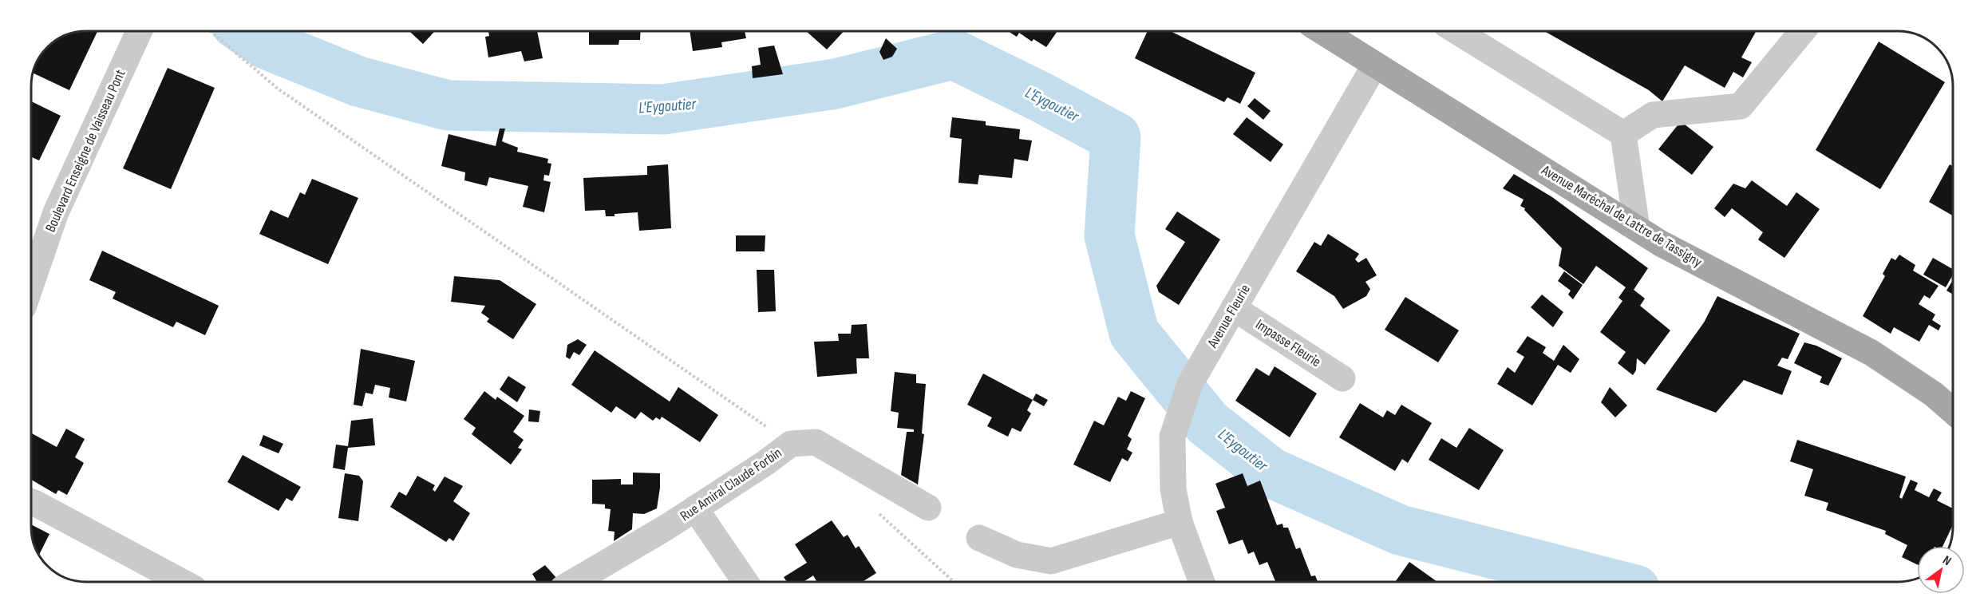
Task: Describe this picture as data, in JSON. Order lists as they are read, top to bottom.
{
  "streets": {
    "main road": ["Avenue Maréchal de Lattre de Tassigny"],
    "street": [
      "Boulevard Enseigne de Vaisseau Pont",
      "Avenue Fleurie",
      "Impasse Fleurie",
      "Rue Amiral Claude Forbin"
    ]
  },
  "crossings": [
    ["Avenue Maréchal de Lattre de Tassigny", "Avenue Fleurie"],
    ["Avenue Fleurie", "Impasse Fleurie"]
  ],
  "water": ["L'Eygoutier"],
  "north": "top right"
}
